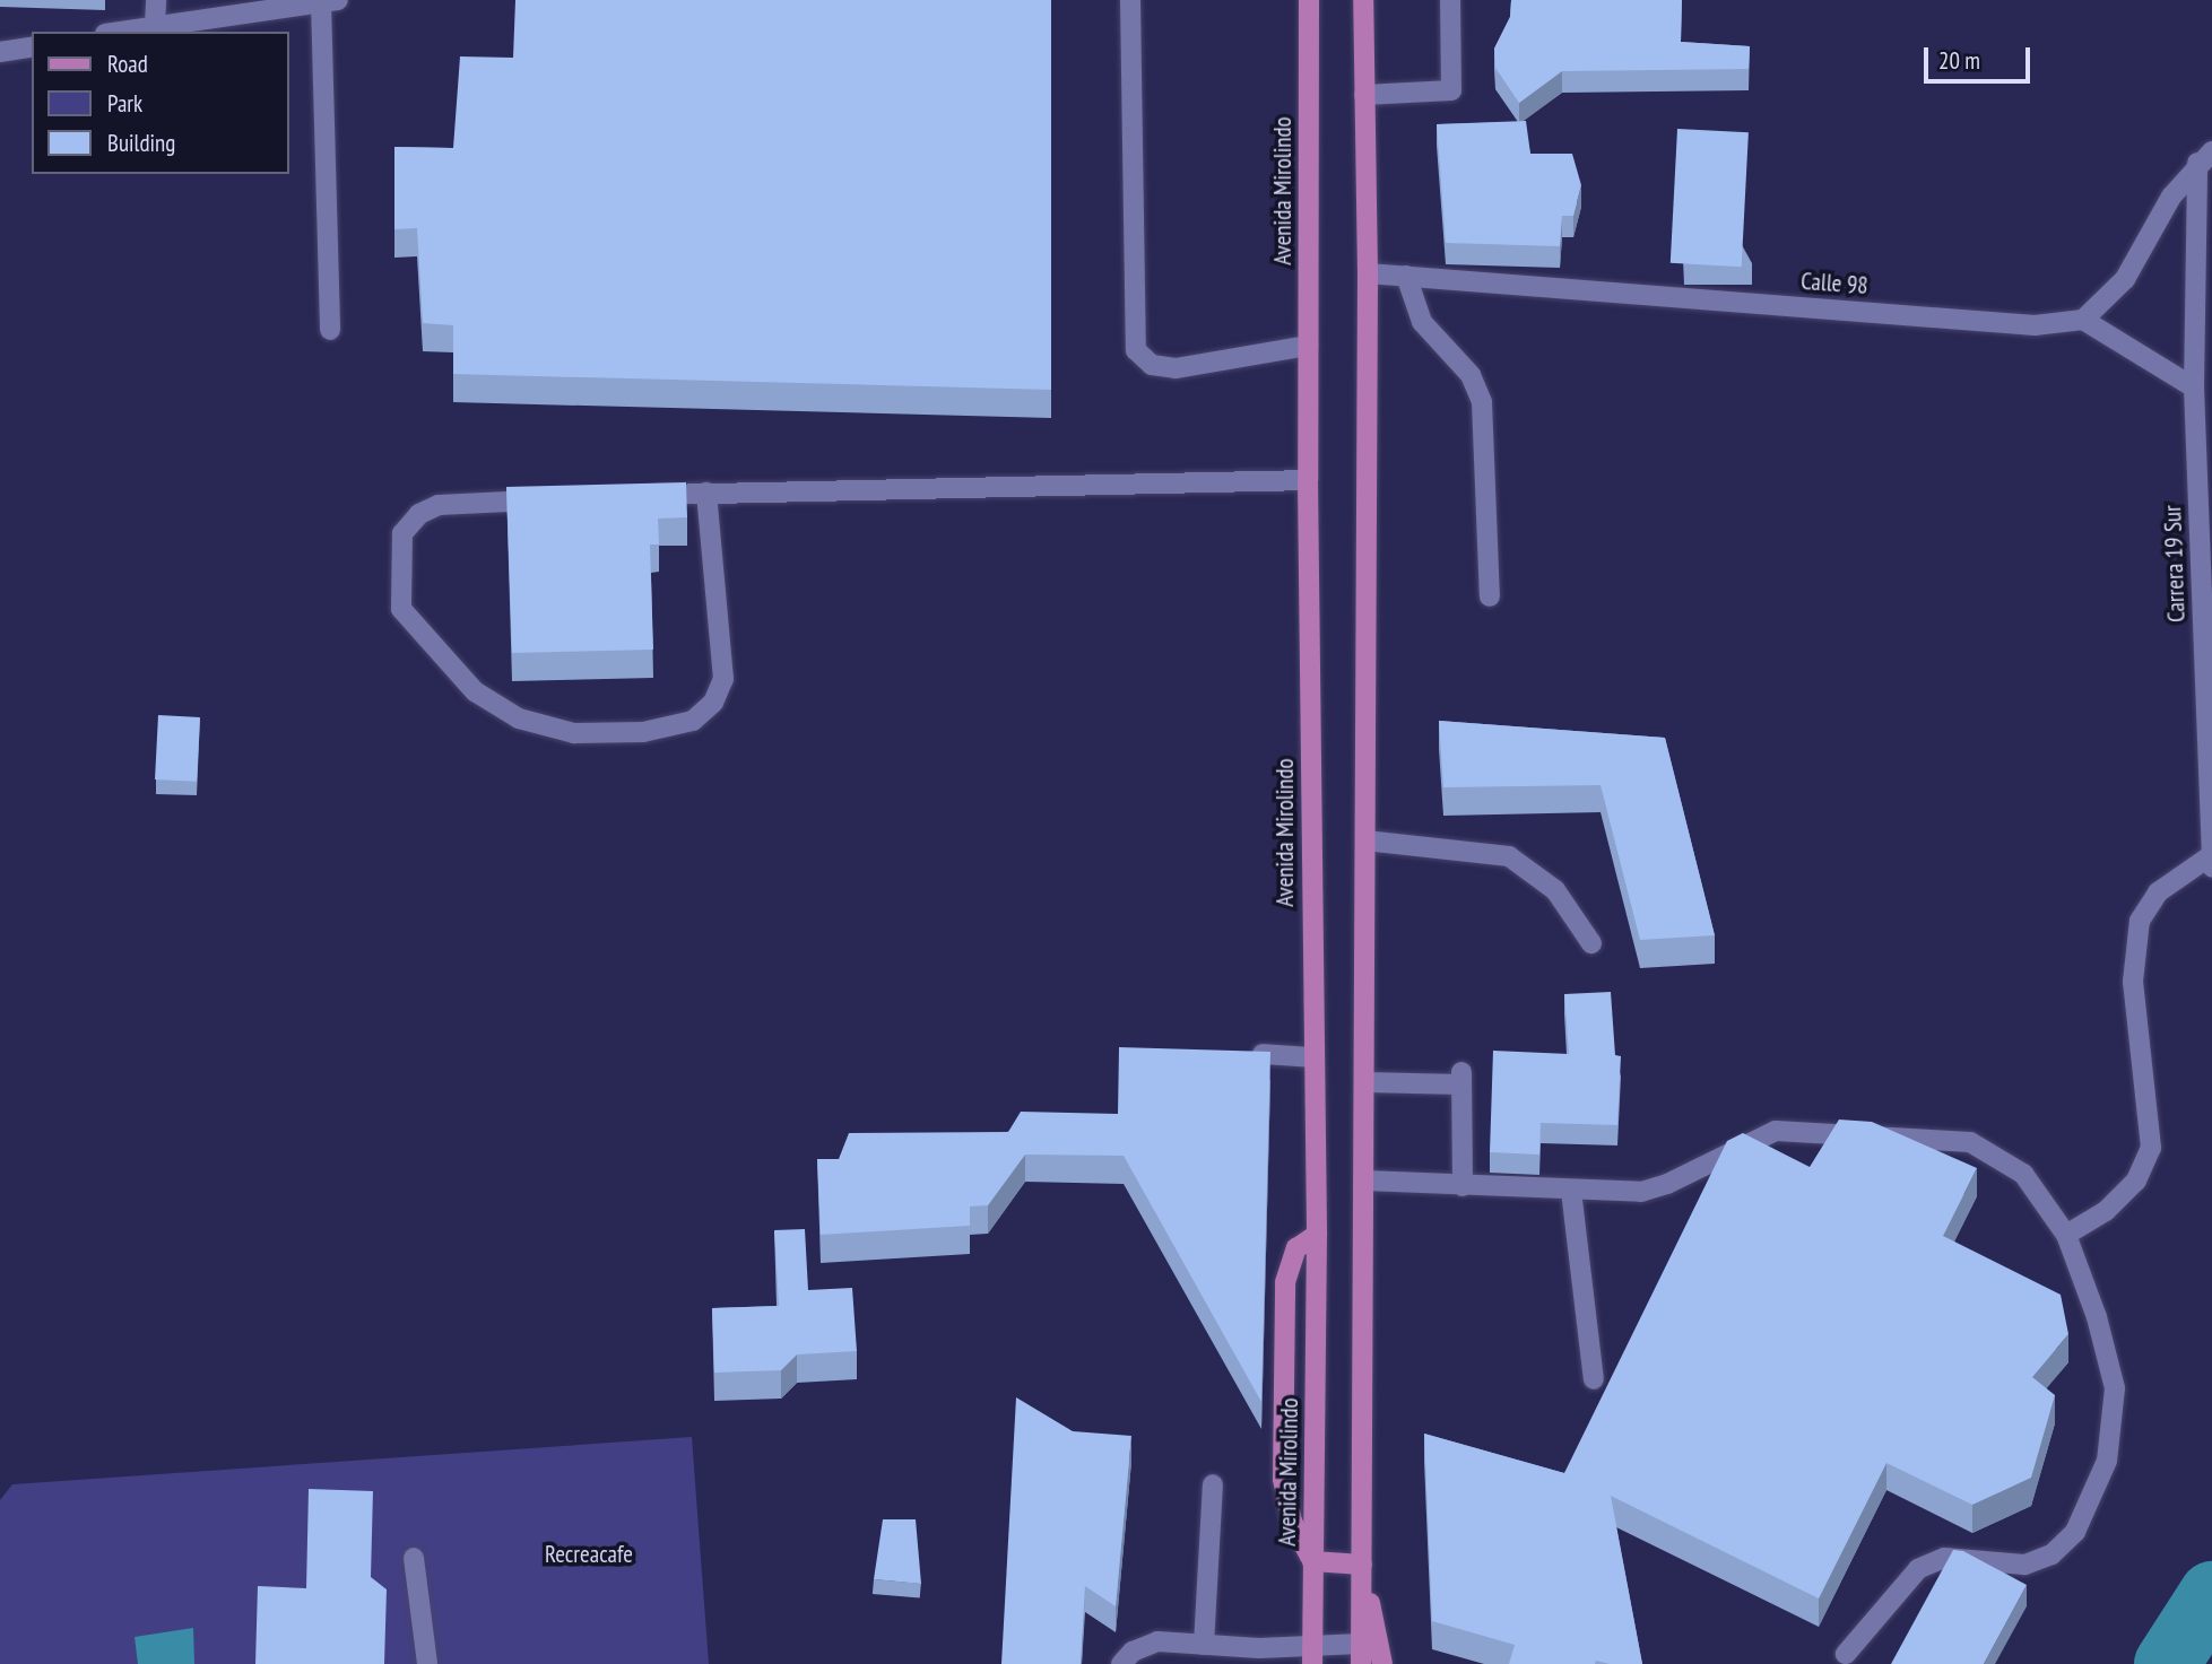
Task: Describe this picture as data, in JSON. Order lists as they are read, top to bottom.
{
  "streets": {
    "main road": ["Avenida Mirolindo"],
    "street": ["Calle 98", "Carrera 19 Sur"]
  },
  "parks": ["Recreacafe"],
  "legend": ["Road", "Park", "Building"],
  "scale_bar": "20 m"
}
